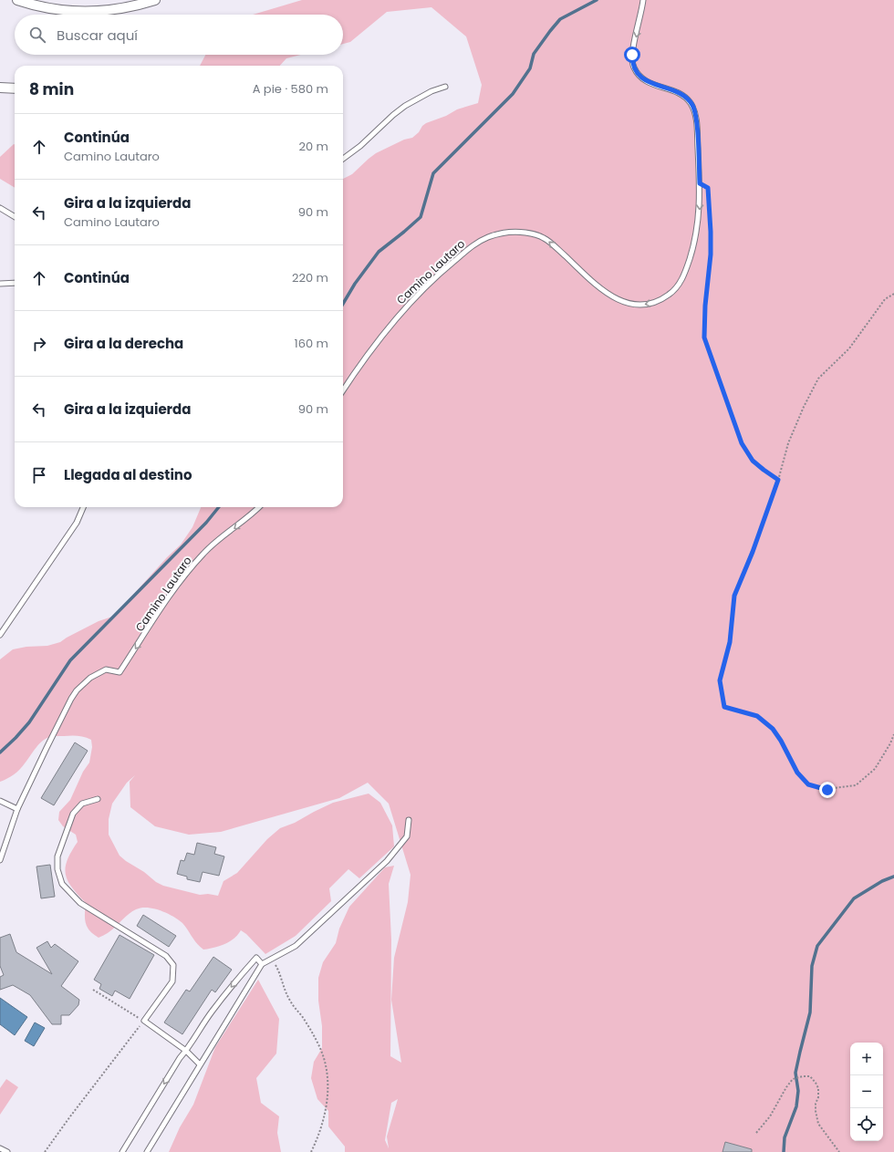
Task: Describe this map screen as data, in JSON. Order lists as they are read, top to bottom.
{
  "streets": {
    "lane": ["Camino Lautaro"]
  },
  "page": {
    "search": "Buscar aquí",
    "heading": ["8 min", "A pie · 580 m"],
    "list": [
      ["Continúa", "Camino Lautaro", "20 m"],
      ["Gira a la izquierda", "Camino Lautaro", "90 m"],
      ["Continúa", "220 m"],
      ["Gira a la derecha", "160 m"],
      ["Gira a la izquierda", "90 m"],
      "Llegada al destino"
    ],
    "map_buttons": ["+", "−"]
  }
}
